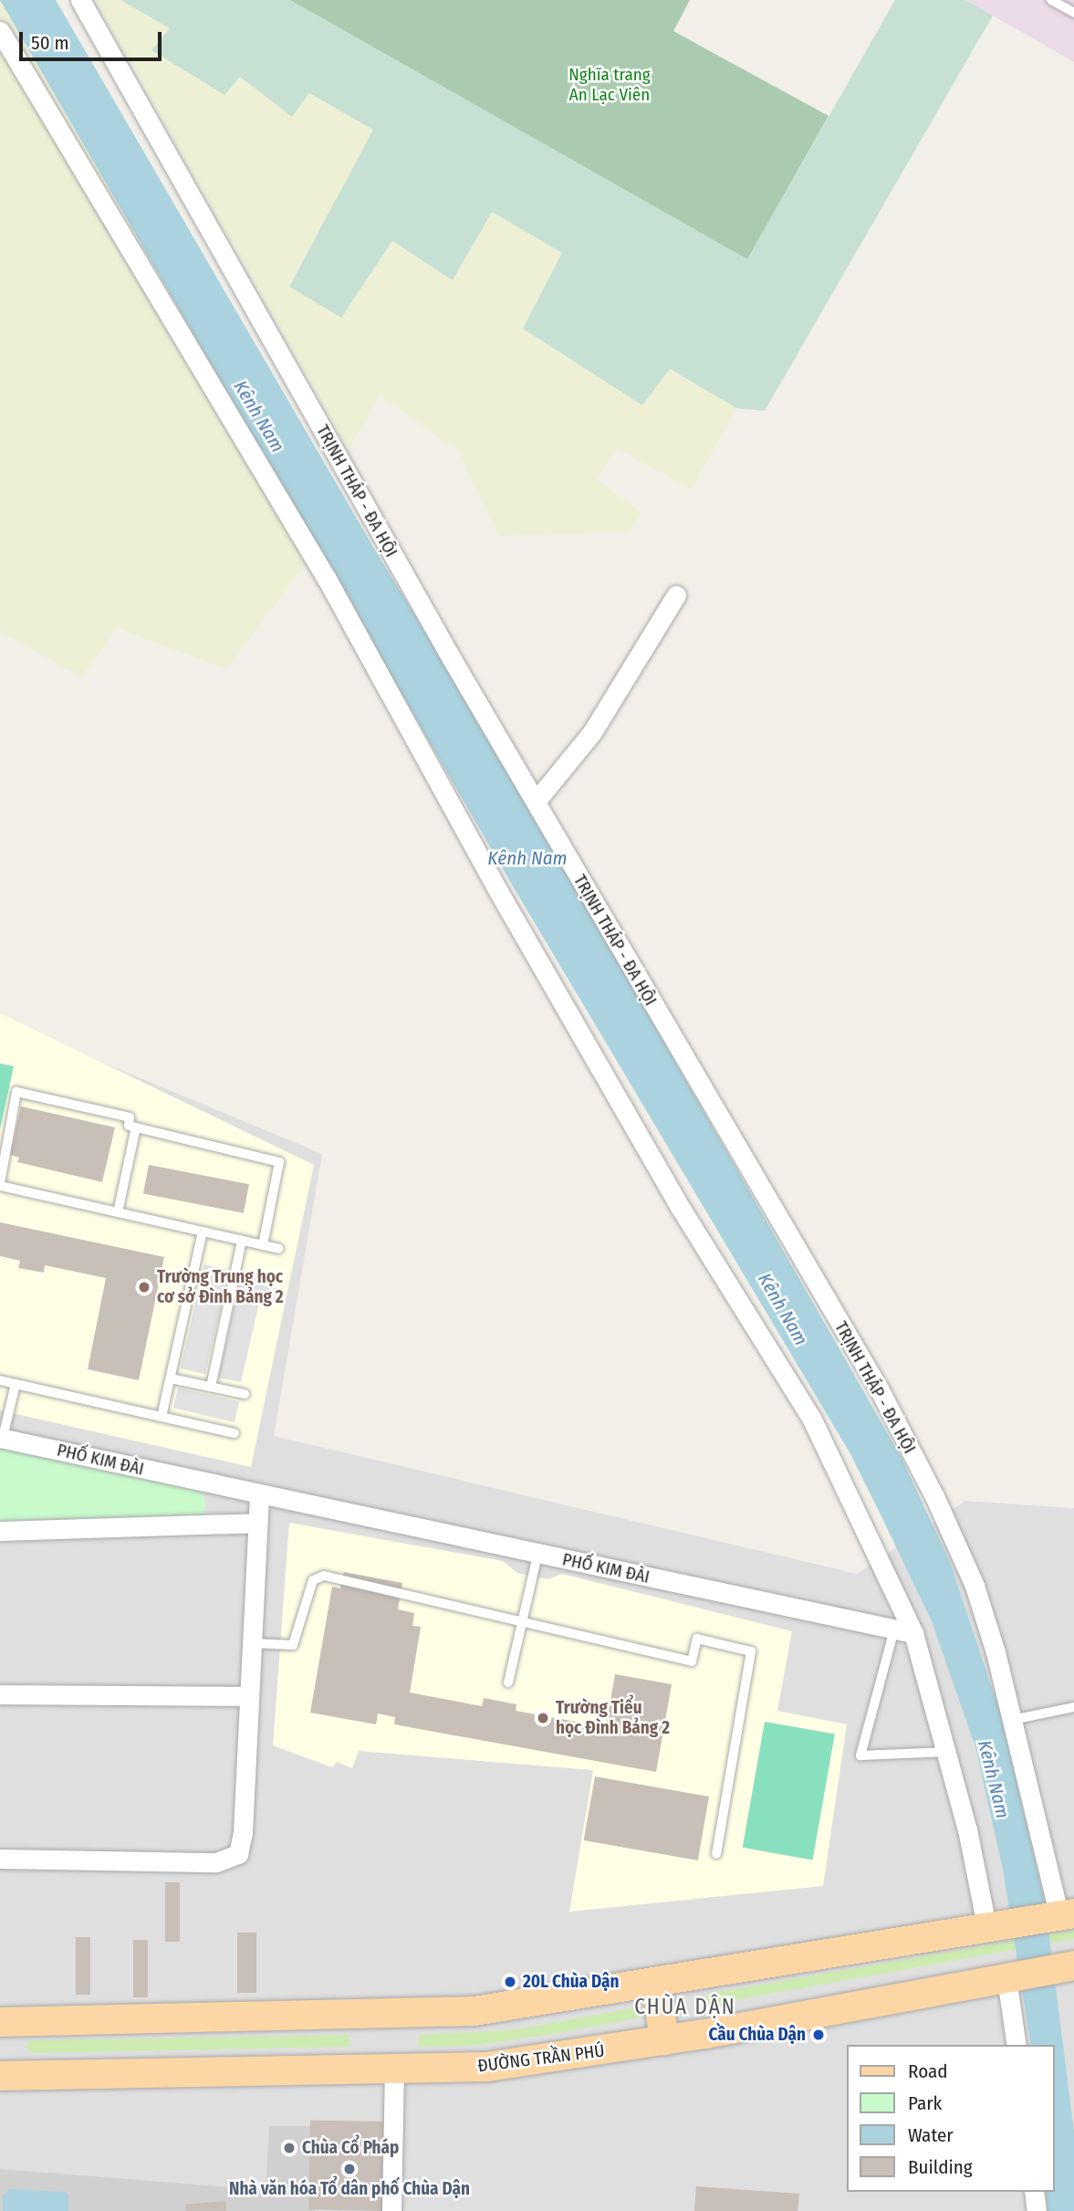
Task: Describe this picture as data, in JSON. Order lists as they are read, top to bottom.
{
  "streets": {
    "main road": ["ĐƯỜNG TRẦN PHÚ"],
    "street": ["TRỊNH THÁP - ĐA HỘI", "PHỐ KIM ĐÀI"]
  },
  "districts": ["CHÙA DẬN"],
  "water": ["Kênh Nam"],
  "parks": ["Nghĩa trang An Lạc Viên"],
  "places": [
    "Trường Trung học cơ sở Đình Bảng 2",
    "Trường Tiểu học Đình Bảng 2",
    "20L Chùa Dận",
    "Cầu Chùa Dận",
    "Chùa Cổ Pháp",
    "Nhà văn hóa Tổ dân phố Chùa Dận"
  ],
  "legend": [
    "Road",
    "Park",
    "Water",
    "Building"
  ],
  "scale_bar": "50 m"
}
